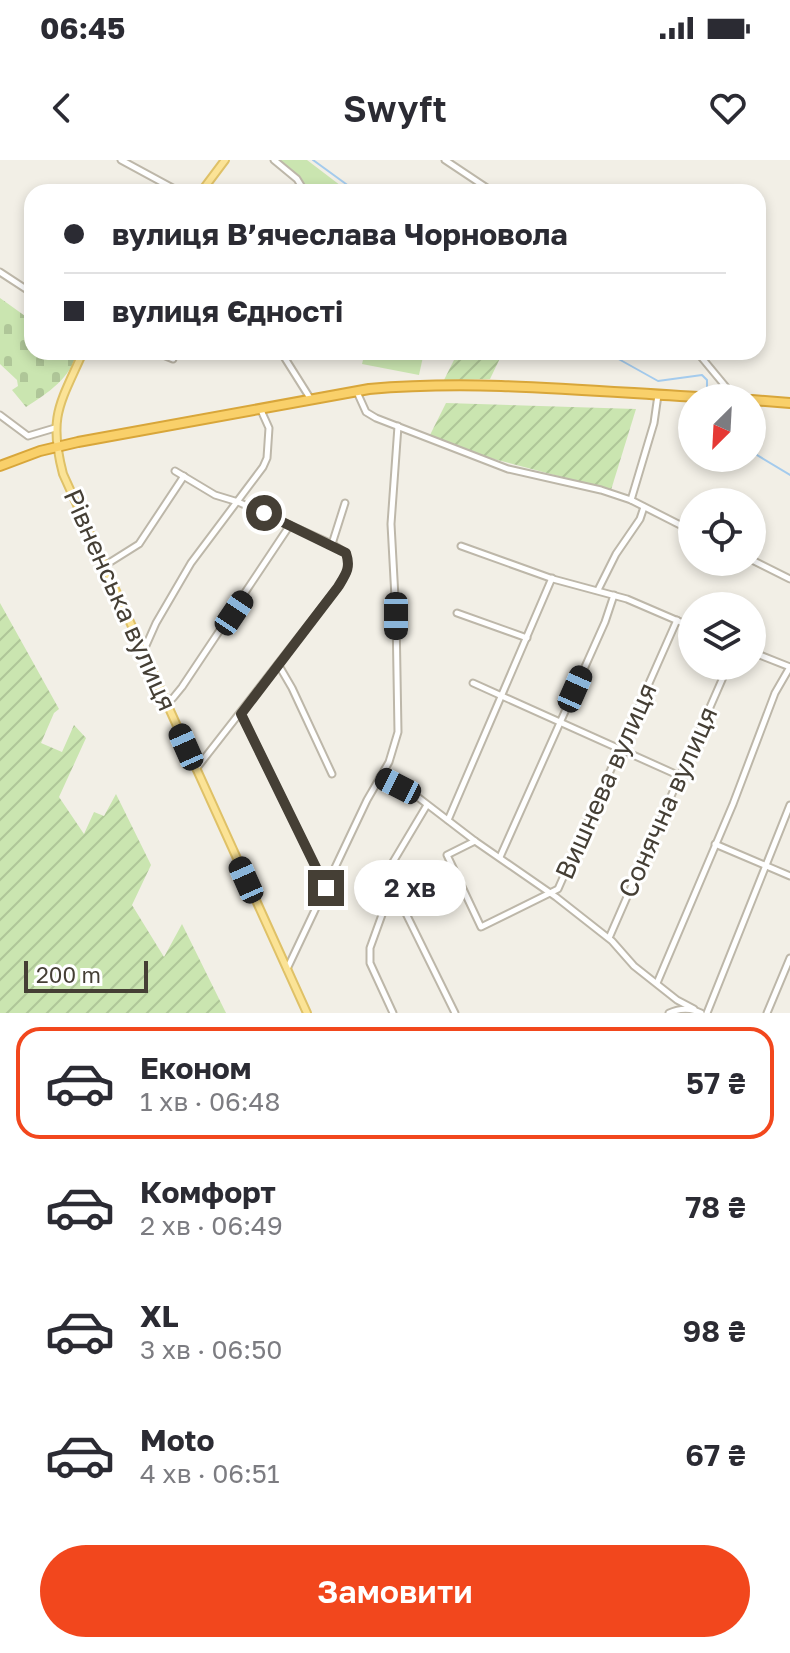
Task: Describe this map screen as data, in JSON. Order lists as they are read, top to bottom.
{
  "streets": {
    "main road": ["Рівненська вулиця"],
    "street": ["Вишнева вулиця", "Сонячна вулиця"]
  },
  "scale_bar": "200 m",
  "north": "bottom left",
  "page": {
    "status": "06:45",
    "header": "Swyft",
    "banner": ["вулиця Вʼячеслава Чорновола", "вулиця Єдності"],
    "bubble": "2 хв",
    "scale": "200 m",
    "list": [
      {
        "name": "Економ",
        "note": "1 хв · 06:48",
        "value": "57 ₴"
      },
      {
        "name": "Комфорт",
        "note": "2 хв · 06:49",
        "value": "78 ₴"
      },
      {
        "name": "XL",
        "note": "3 хв · 06:50",
        "value": "98 ₴"
      },
      {
        "name": "Moto",
        "note": "4 хв · 06:51",
        "value": "67 ₴"
      }
    ],
    "buttons": "Замовити"
  }
}
